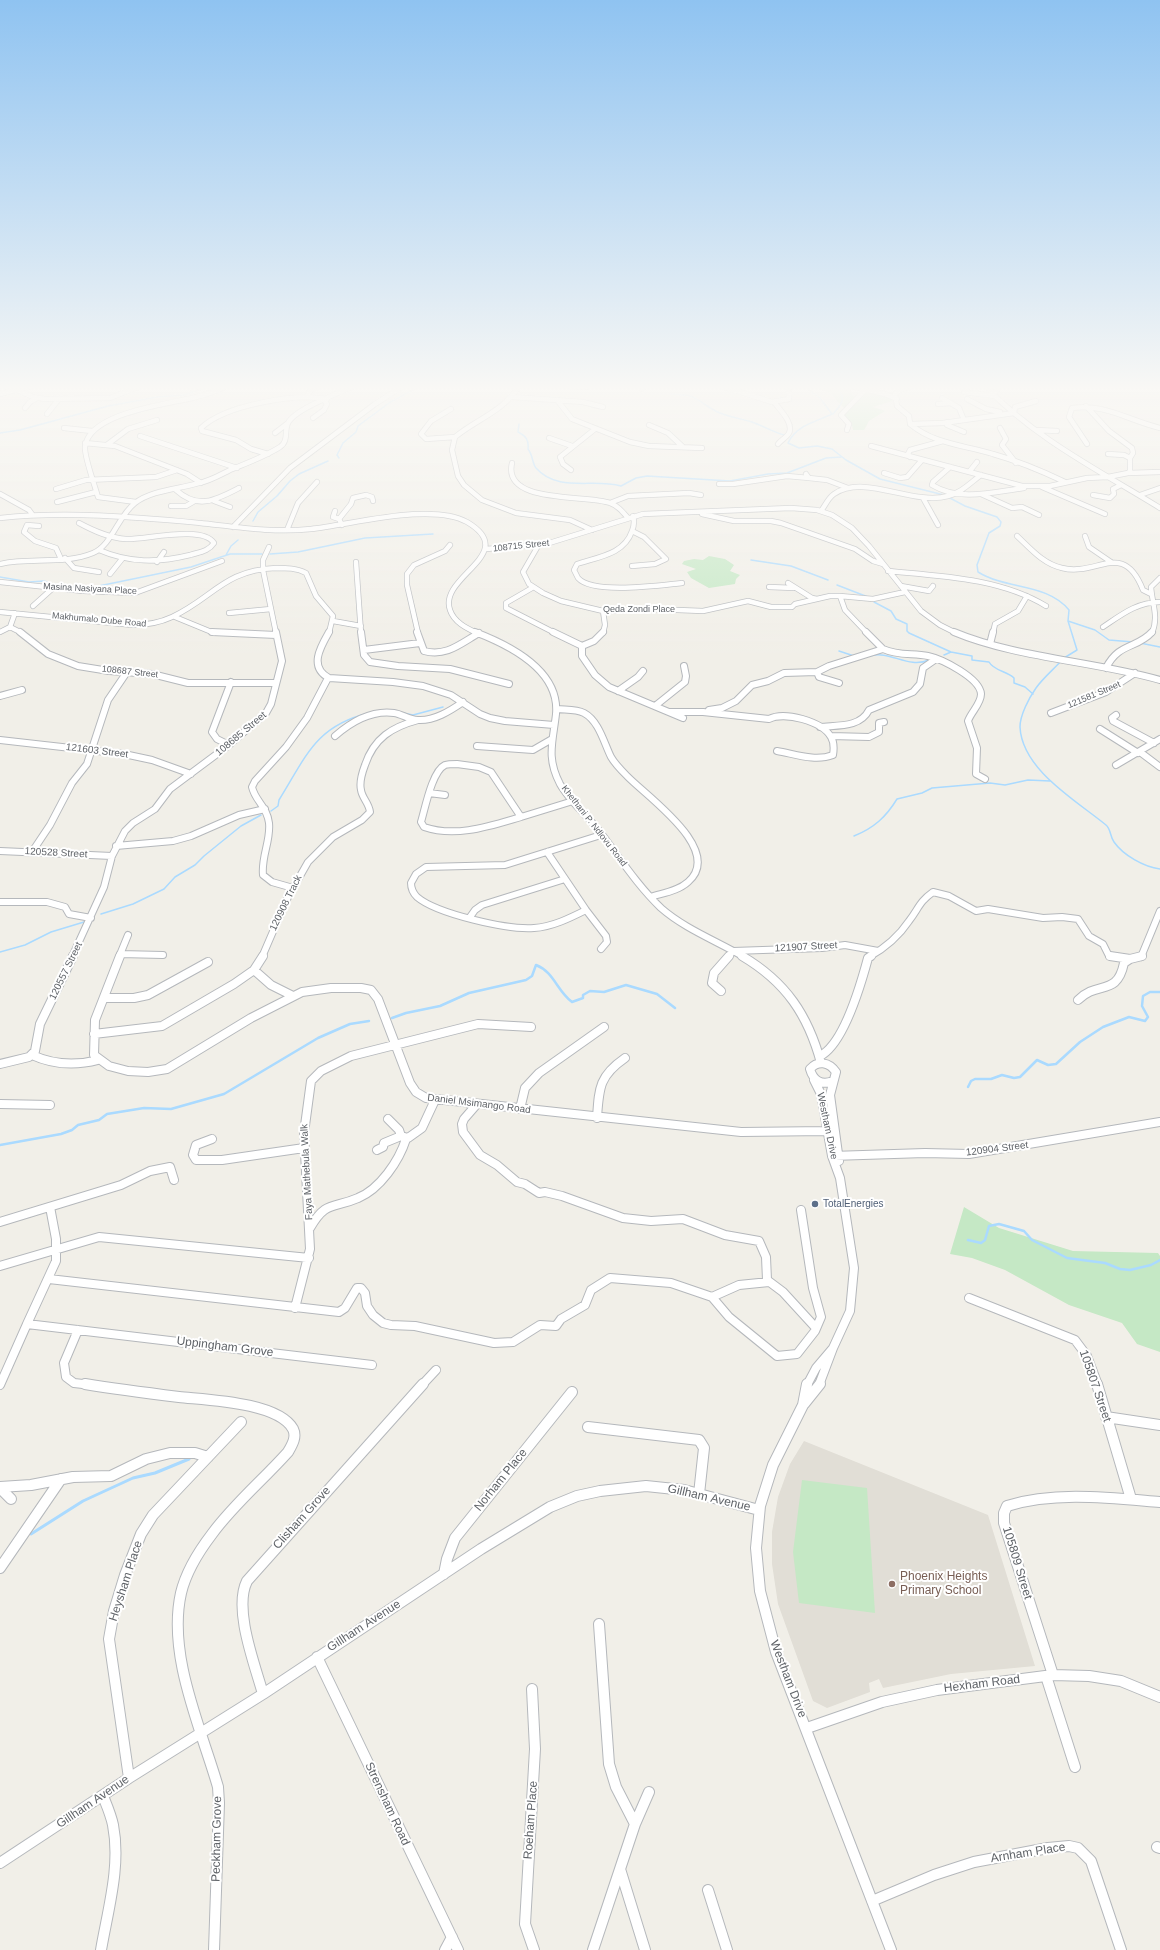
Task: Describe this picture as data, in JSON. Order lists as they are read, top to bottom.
{
  "streets": {
    "street": [
      "108715 Street",
      "Masina Nasiyana Place",
      "Qeda Zondi Place",
      "Makhumalo Dube Road",
      "108687 Street",
      "121581 Street",
      "108685 Street",
      "121603 Street",
      "Khethani P. Ndlovu Road",
      "120528 Street",
      "120908 Track",
      "121907 Street",
      "120557 Street",
      "Daniel Msimango Road",
      "Westham Drive",
      "120904 Street",
      "Faya Mathebula Walk",
      "Uppingham Grove",
      "105807 Street",
      "Norham Place",
      "Gillham Avenue",
      "Clisham Grove",
      "105809 Street",
      "Heysham Place",
      "Hexham Road",
      "Strensham Road",
      "Roeham Place",
      "Peckham Grove",
      "Arnham Place"
    ]
  },
  "crossings": [
    ["108715 Street", "Khethani P. Ndlovu Road"],
    ["Makhumalo Dube Road", "108685 Street"],
    ["108687 Street", "108685 Street"],
    ["108685 Street", "121603 Street"],
    ["108685 Street", "120528 Street"],
    ["108685 Street", "120557 Street"],
    ["Khethani P. Ndlovu Road", "121907 Street"],
    ["Khethani P. Ndlovu Road", "Westham Drive"],
    ["120528 Street", "120557 Street"],
    ["Daniel Msimango Road", "Westham Drive"],
    ["Daniel Msimango Road", "Faya Mathebula Walk"],
    ["Westham Drive", "120904 Street"],
    ["Westham Drive", "Gillham Avenue"],
    ["Westham Drive", "Hexham Road"],
    ["Westham Drive", "Arnham Place"],
    ["Uppingham Grove", "Peckham Grove"],
    ["105807 Street", "105809 Street"],
    ["Norham Place", "Gillham Avenue"],
    ["Gillham Avenue", "Clisham Grove"],
    ["Gillham Avenue", "Heysham Place"],
    ["Gillham Avenue", "Strensham Road"],
    ["Gillham Avenue", "Peckham Grove"],
    ["105809 Street", "Hexham Road"]
  ],
  "places": ["TotalEnergies", "Phoenix Heights Primary School"]
}
